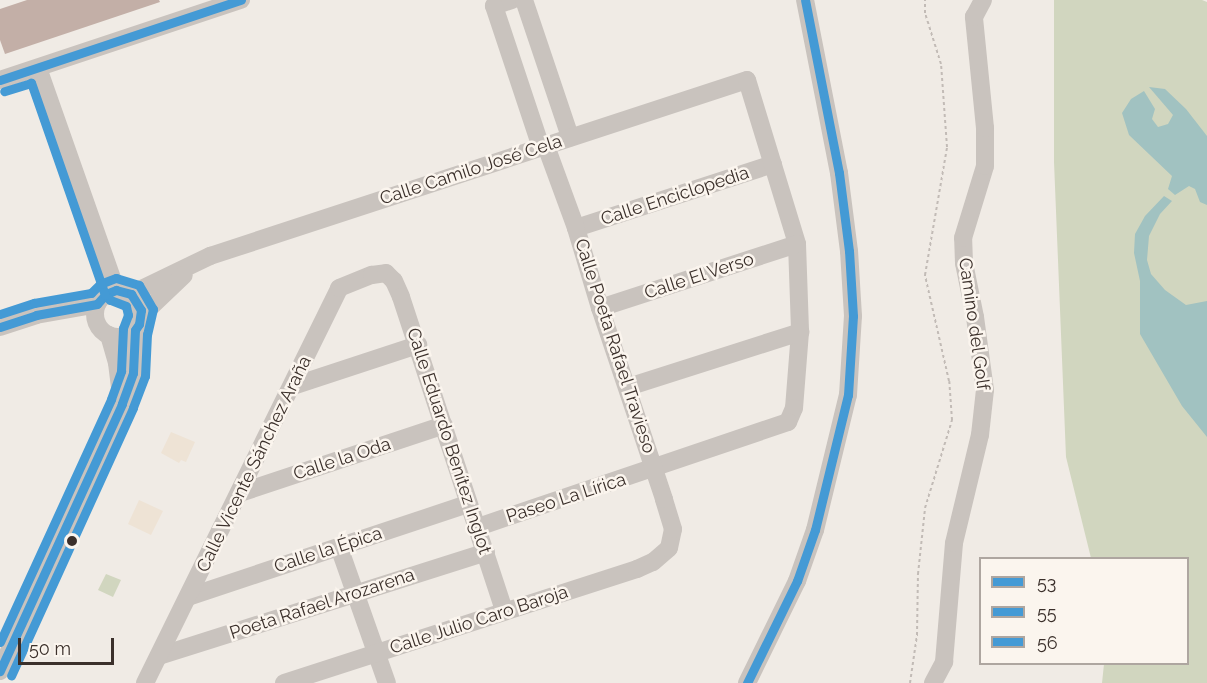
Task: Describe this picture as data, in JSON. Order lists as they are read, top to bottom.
{
  "streets": {
    "street": [
      "Calle Camilo José Cela",
      "Calle Enciclopedia",
      "Calle El Verso",
      "Camino del Golf",
      "Calle Poeta Rafael Travieso",
      "Calle Eduardo Benítez Inglot",
      "Calle la Oda",
      "Calle Vicente Sánchez Araña",
      "Paseo La Lírica",
      "Calle la Épica",
      "Poeta Rafael Arozarena",
      "Calle Julio Caro Baroja"
    ]
  },
  "crossings": [
    ["Calle Camilo José Cela", "Calle Enciclopedia"],
    ["Calle Camilo José Cela", "Calle Poeta Rafael Travieso"],
    ["Calle Enciclopedia", "Calle Poeta Rafael Travieso"],
    ["Calle El Verso", "Calle Poeta Rafael Travieso"],
    ["Calle Poeta Rafael Travieso", "Paseo La Lírica"],
    ["Calle Poeta Rafael Travieso", "Calle Julio Caro Baroja"],
    ["Calle Eduardo Benítez Inglot", "Calle la Oda"],
    ["Calle Eduardo Benítez Inglot", "Calle Vicente Sánchez Araña"],
    ["Calle Eduardo Benítez Inglot", "Paseo La Lírica"],
    ["Calle Eduardo Benítez Inglot", "Calle la Épica"],
    ["Calle Eduardo Benítez Inglot", "Poeta Rafael Arozarena"],
    ["Calle Eduardo Benítez Inglot", "Calle Julio Caro Baroja"],
    ["Calle la Oda", "Calle Vicente Sánchez Araña"],
    ["Calle Vicente Sánchez Araña", "Calle la Épica"],
    ["Calle Vicente Sánchez Araña", "Poeta Rafael Arozarena"]
  ],
  "lines": ["transit line 53", "transit line 55", "transit line 56"],
  "legend": ["53", "55", "56"],
  "scale_bar": "50 m"
}
